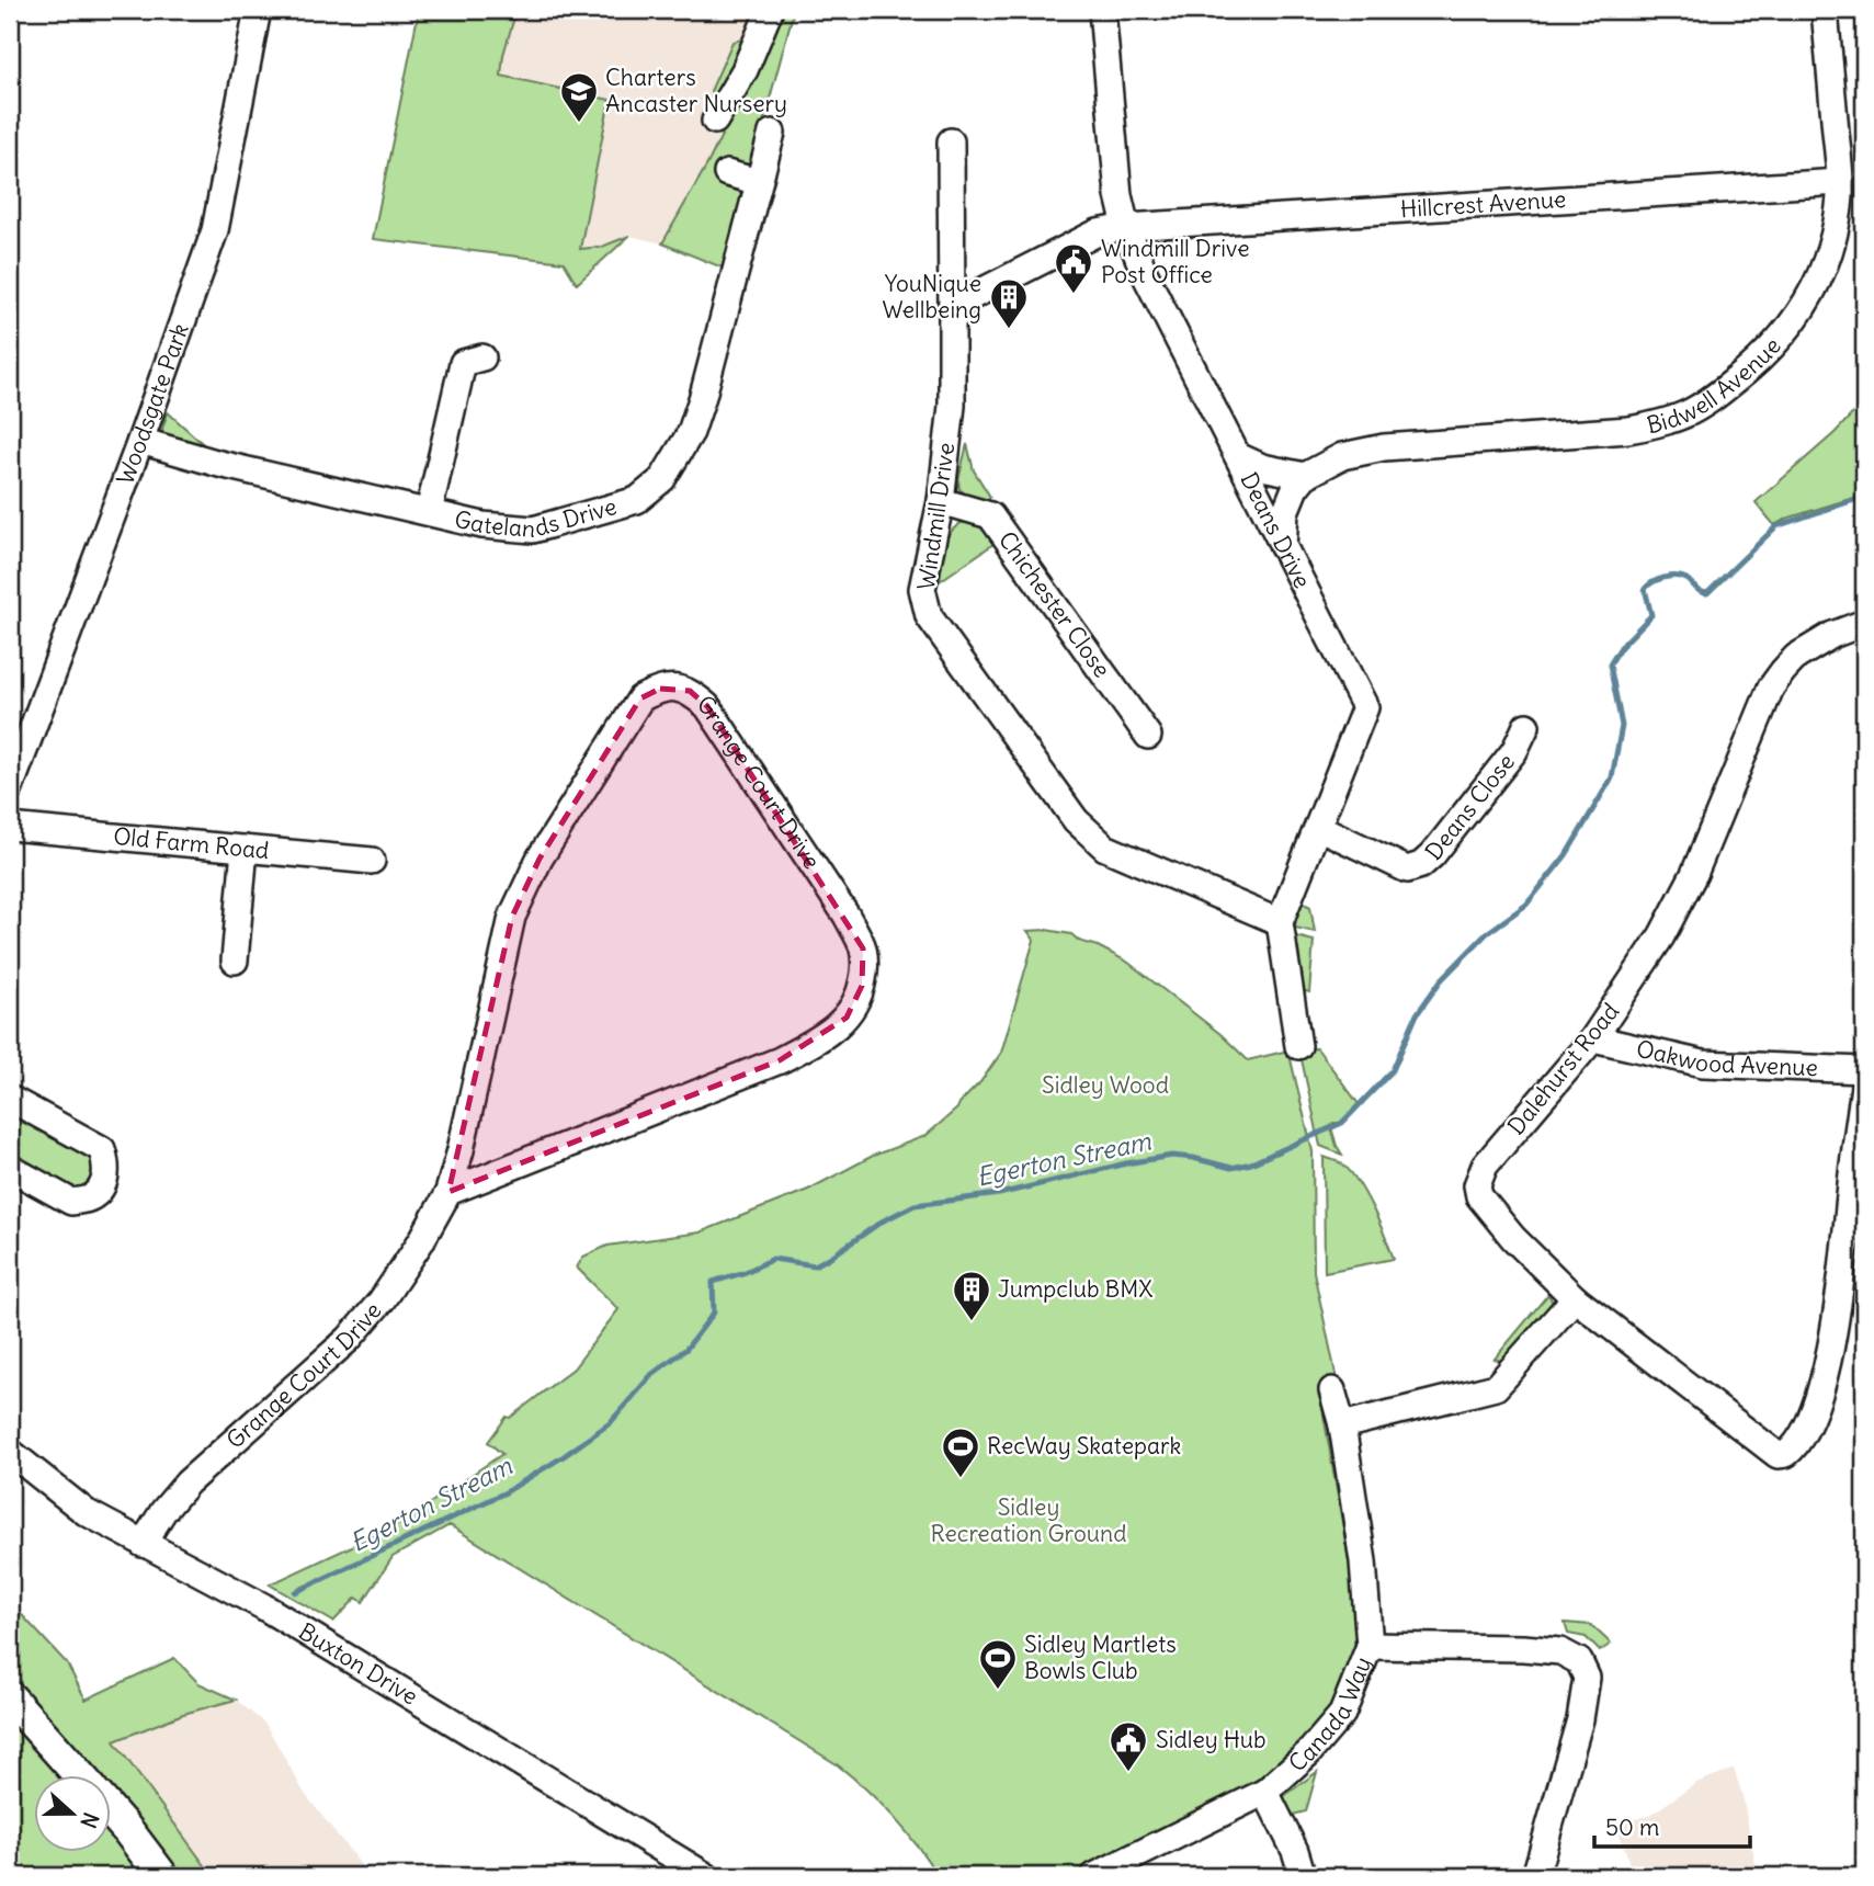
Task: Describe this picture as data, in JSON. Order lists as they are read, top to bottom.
{
  "streets": {
    "street": [
      "Hillcrest Avenue",
      "Bidwell Avenue",
      "Woodsgate Park",
      "Gatelands Drive",
      "Windmill Drive",
      "Deans Drive",
      "Chichester Close",
      "Grange Court Drive",
      "Deans Close",
      "Old Farm Road",
      "Oakwood Avenue",
      "Dalehurst Road",
      "Buxton Drive",
      "Canada Way"
    ]
  },
  "crossings": [
    ["Hillcrest Avenue", "Bidwell Avenue"],
    ["Hillcrest Avenue", "Deans Drive"],
    ["Woodsgate Park", "Gatelands Drive"],
    ["Windmill Drive", "Deans Drive"],
    ["Windmill Drive", "Chichester Close"],
    ["Deans Drive", "Deans Close"],
    ["Grange Court Drive", "Buxton Drive"],
    ["Oakwood Avenue", "Dalehurst Road"]
  ],
  "water": ["Egerton Stream"],
  "parks": ["Sidley Wood", "Sidley Recreation Ground"],
  "places": {
    "school or university": ["Charters Ancaster Nursery"],
    "public building": ["Windmill Drive Post Office", "Sidley Hub"],
    "building": ["YouNique Wellbeing", "Jumpclub BMX"],
    "sports": ["RecWay Skatepark", "Sidley Martlets Bowls Club"]
  },
  "scale_bar": "50 m",
  "north": "right"
}
